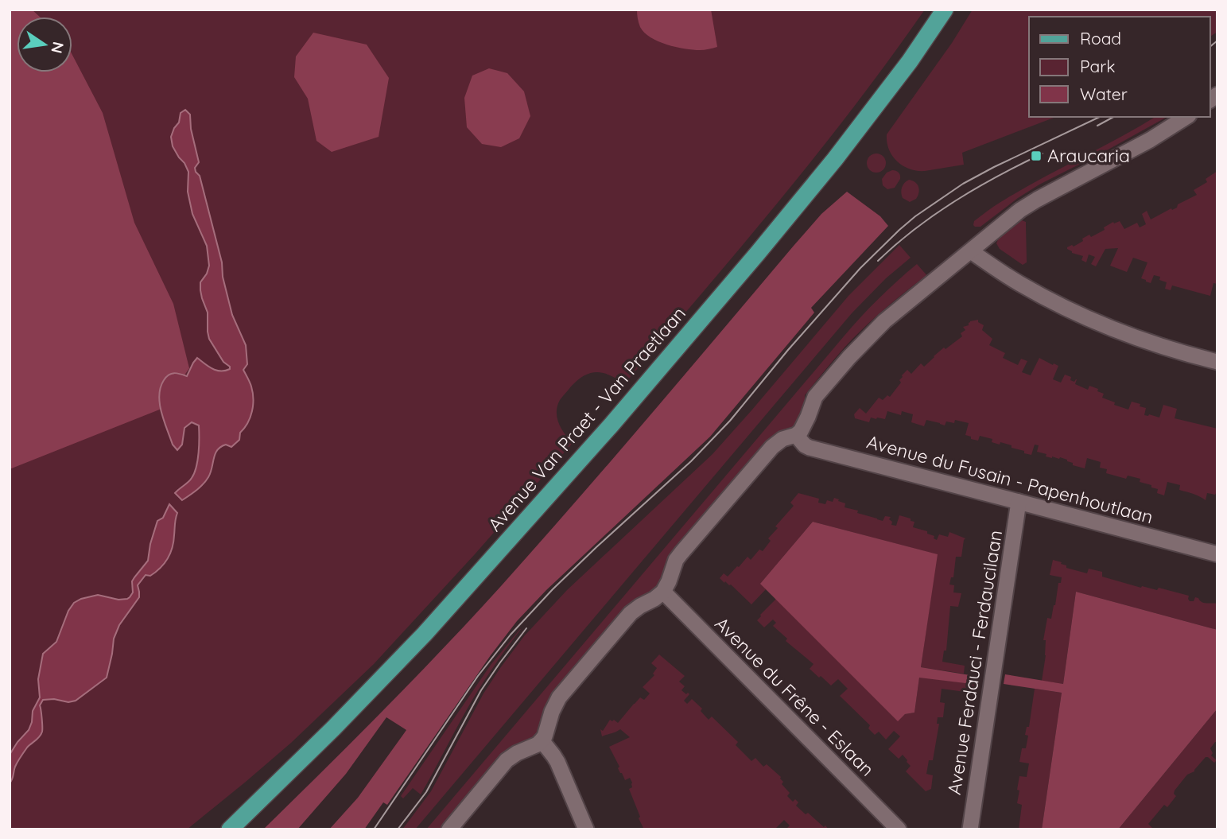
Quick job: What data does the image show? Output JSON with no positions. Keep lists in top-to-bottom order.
{
  "streets": {
    "main road": ["Avenue Van Praet - Van Praetlaan"],
    "street": ["Avenue du Fusain - Papenhoutlaan", "Avenue Ferdauci - Ferdaucilaan", "Avenue du Frêne - Eslaan"]
  },
  "crossings": [
    ["Avenue du Fusain - Papenhoutlaan", "Avenue Ferdauci - Ferdaucilaan"]
  ],
  "places": {
    "transit": ["Araucaria"]
  },
  "legend": ["Road", "Park", "Water"],
  "north": "right"
}
